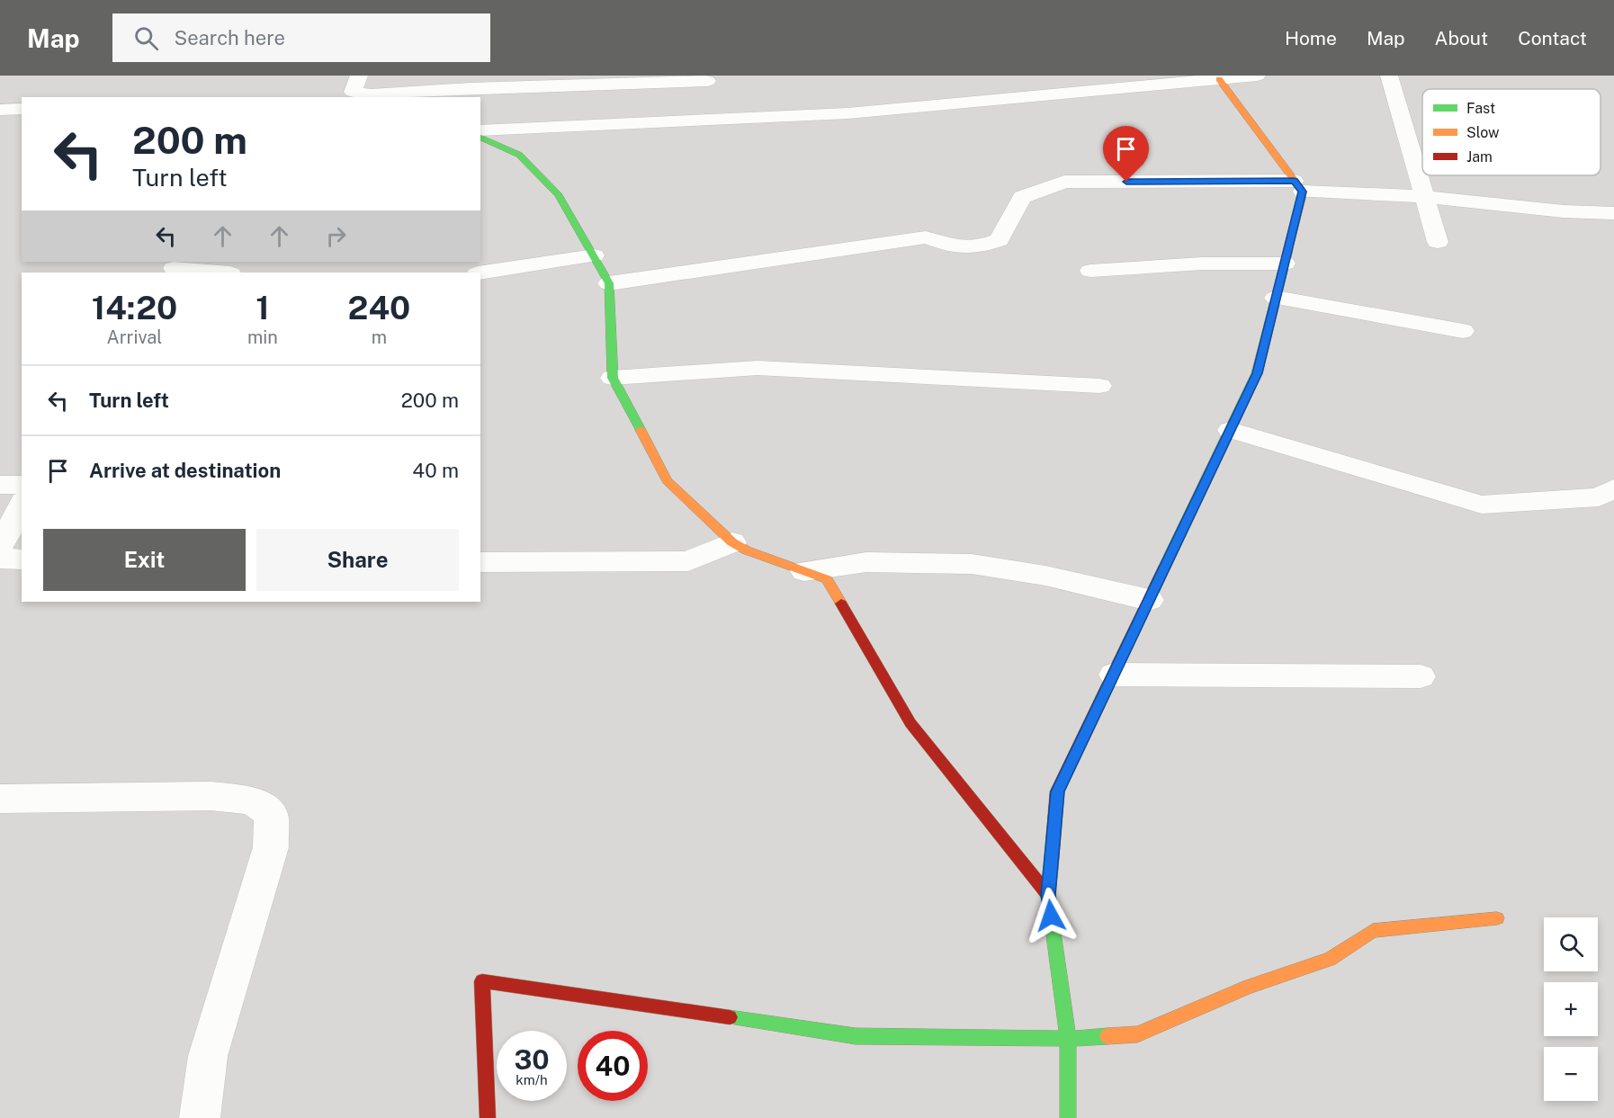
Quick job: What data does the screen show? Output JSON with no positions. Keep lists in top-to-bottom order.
{
  "legend": ["Fast", "Slow", "Jam"],
  "page": {
    "header": "Map",
    "search": "Search here",
    "nav": [
      "Home",
      "Map",
      "About",
      "Contact"
    ],
    "turn": ["200 m", "Turn left"],
    "eta": [
      "14:20",
      "Arrival",
      "1",
      "min",
      "240",
      "m"
    ],
    "list": [
      {
        "name": "Turn left",
        "value": "200 m"
      },
      {
        "name": "Arrive at destination",
        "value": "40 m"
      }
    ],
    "buttons": ["Exit", "Share"],
    "map_buttons": ["+", "−"],
    "speed": "30 km/h",
    "limit": "40"
  }
}
